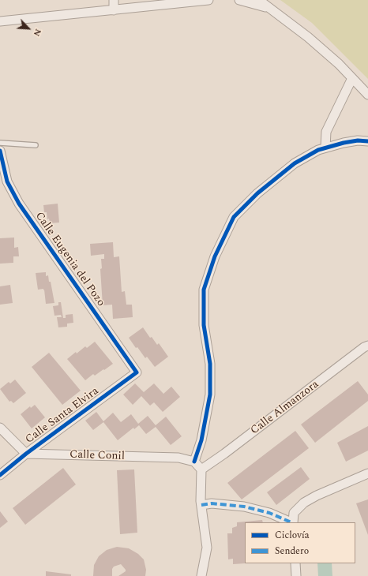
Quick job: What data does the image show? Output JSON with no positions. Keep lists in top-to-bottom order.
{
  "streets": {
    "street": [
      "Calle Eugenia del Pozo",
      "Calle Almanzora",
      "Calle Santa Elvira",
      "Calle Conil"
    ]
  },
  "crossings": [
    ["Calle Eugenia del Pozo", "Calle Santa Elvira"],
    ["Calle Santa Elvira", "Calle Conil"]
  ],
  "legend": ["Ciclovía", "Sendero"],
  "north": "bottom right"
}
